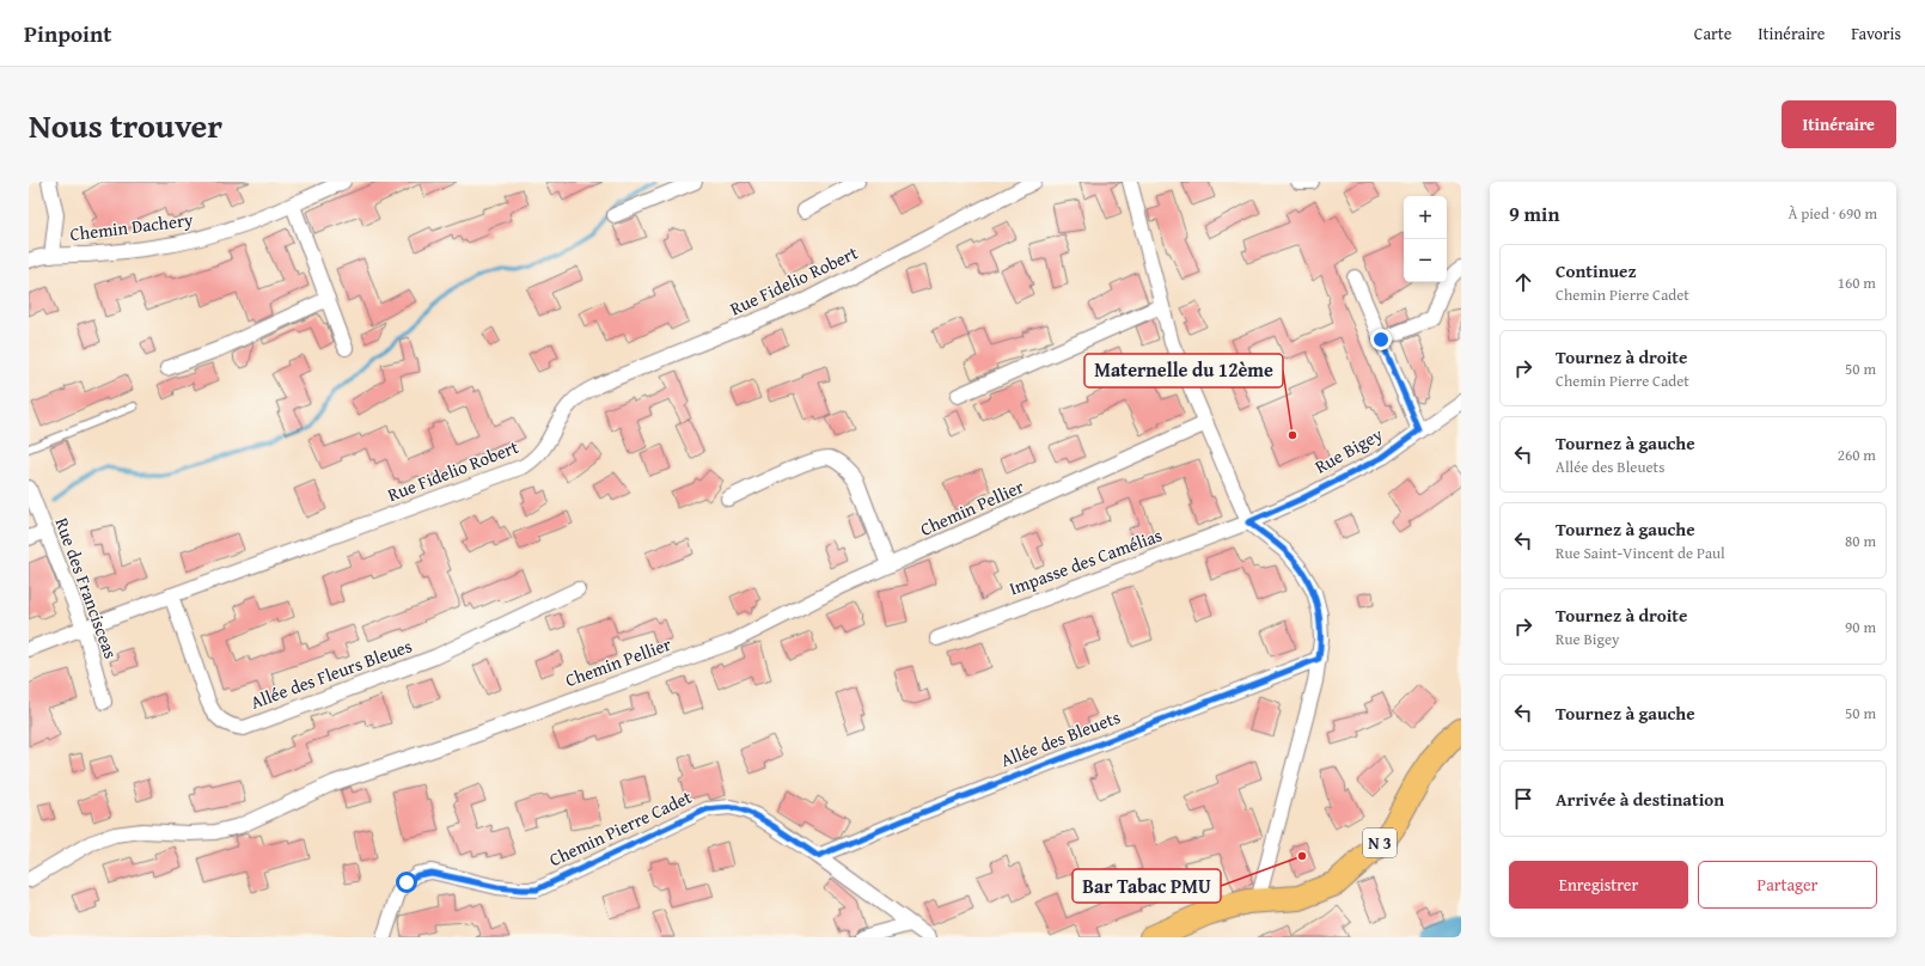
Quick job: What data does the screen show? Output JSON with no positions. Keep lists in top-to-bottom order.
{
  "streets": {
    "main road": ["N 3"],
    "street": [
      "Chemin Dachery",
      "Rue Fidelio Robert",
      "Rue Bigey",
      "Chemin Pellier",
      "Impasse des Camélias",
      "Rue des Francisceas",
      "Allée des Fleurs Bleues",
      "Allée des Bleuets",
      "Chemin Pierre Cadet"
    ]
  },
  "crossings": [
    ["Rue Fidelio Robert", "Rue des Francisceas"],
    ["Rue Fidelio Robert", "Allée des Fleurs Bleues"],
    ["Rue Bigey", "Impasse des Camélias"],
    ["Allée des Bleuets", "Chemin Pierre Cadet"]
  ],
  "places": ["Maternelle du 12ème", "Bar Tabac PMU"],
  "page": {
    "header": "Pinpoint",
    "nav": ["Carte", "Itinéraire", "Favoris"],
    "title": "Nous trouver",
    "buttons": [
      "Itinéraire",
      ["Enregistrer", "Partager"]
    ],
    "heading": ["9 min", "À pied · 690 m"],
    "map_buttons": ["+", "−"],
    "list": [
      ["Continuez", "Chemin Pierre Cadet", "160 m"],
      ["Tournez à droite", "Chemin Pierre Cadet", "50 m"],
      ["Tournez à gauche", "Allée des Bleuets", "260 m"],
      ["Tournez à gauche", "Rue Saint-Vincent de Paul", "80 m"],
      ["Tournez à droite", "Rue Bigey", "90 m"],
      ["Tournez à gauche", "50 m"],
      "Arrivée à destination"
    ]
  }
}
